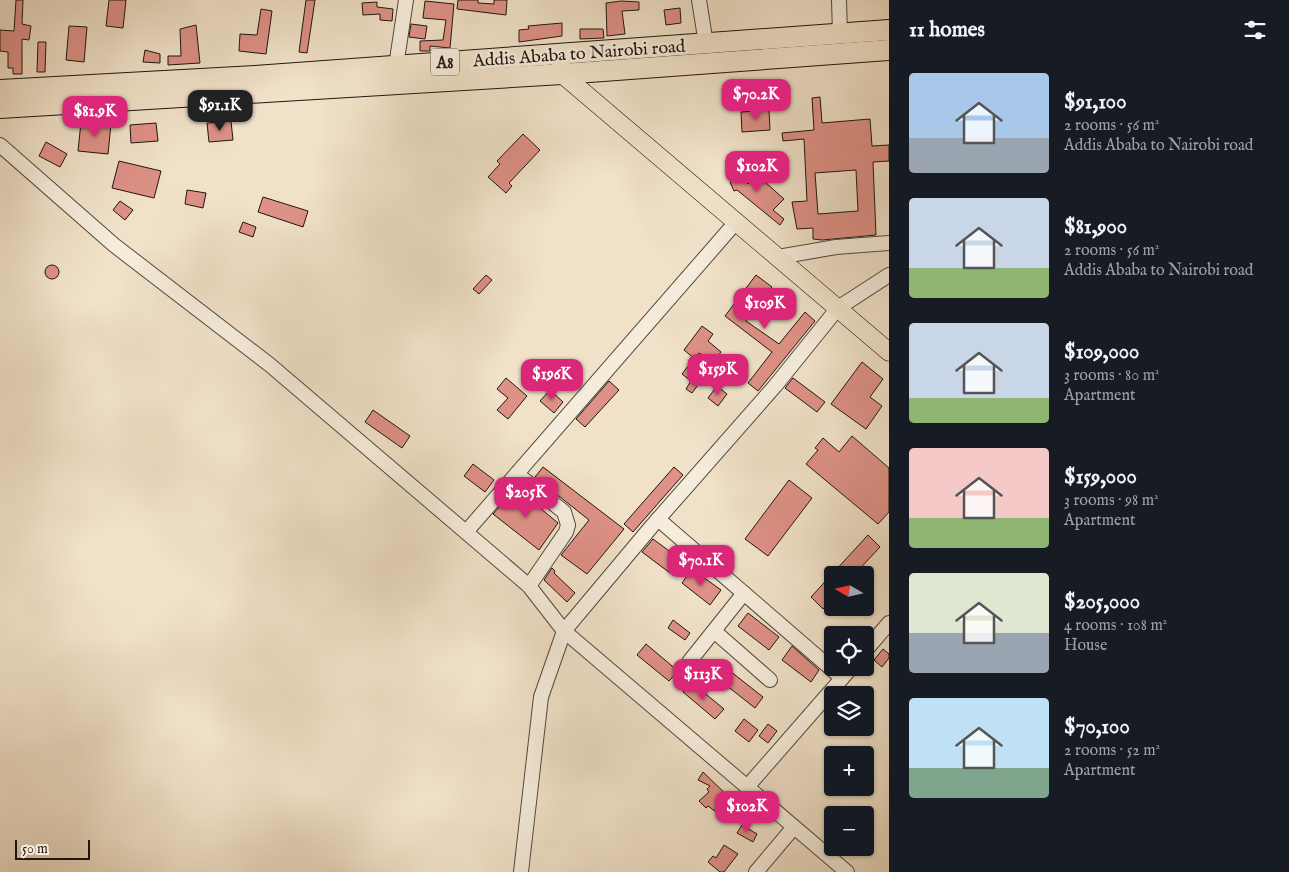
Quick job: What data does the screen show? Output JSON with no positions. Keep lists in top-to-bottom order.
{
  "streets": {
    "highway": ["Addis Ababa to Nairobi road", "A8"]
  },
  "scale_bar": "50 m",
  "north": "left",
  "page": {
    "heading": "11 homes",
    "list": [
      {
        "name": "$91,100",
        "note": "2 rooms · 56 m² · Addis Ababa to Nairobi road"
      },
      {
        "name": "$81,900",
        "note": "2 rooms · 56 m² · Addis Ababa to Nairobi road"
      },
      {
        "name": "$109,000",
        "note": "3 rooms · 80 m² · Apartment"
      },
      {
        "name": "$159,000",
        "note": "3 rooms · 98 m² · Apartment"
      },
      {
        "name": "$205,000",
        "note": "4 rooms · 108 m² · House"
      },
      {
        "name": "$70,100",
        "note": "2 rooms · 52 m² · Apartment"
      }
    ],
    "price": [
      "$70.2K",
      "$91.1K",
      "$81.9K",
      "$102K",
      "$109K",
      "$159K",
      "$196K",
      "$205K",
      "$70.1K",
      "$113K",
      "$102K"
    ],
    "map_buttons": ["+", "−"],
    "scale": "50 m"
  }
}
